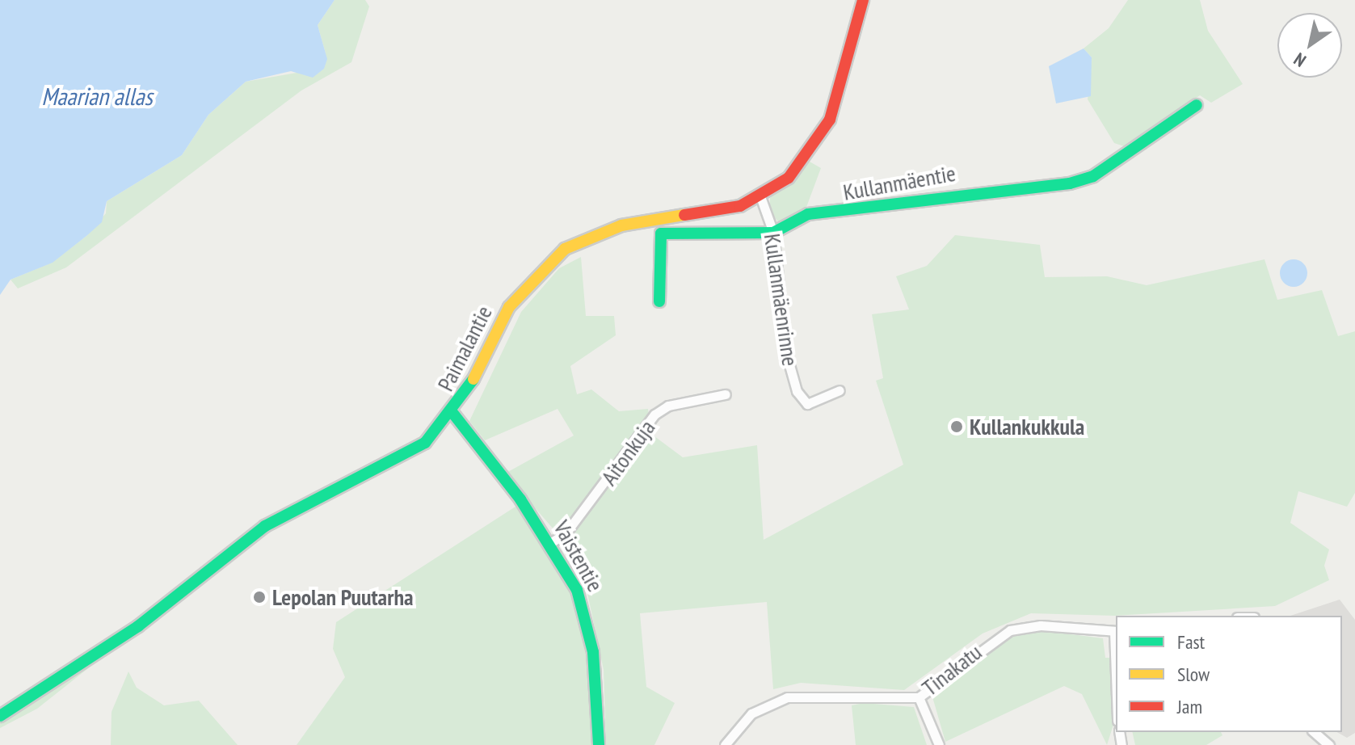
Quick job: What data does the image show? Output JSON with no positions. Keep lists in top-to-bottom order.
{
  "streets": {
    "street": [
      "Kullanmäentie",
      "Kullanmäenrinne",
      "Paimalantie",
      "Aitonkuja",
      "Vaistentie",
      "Tinakatu"
    ]
  },
  "crossings": [
    ["Kullanmäentie", "Kullanmäenrinne"],
    ["Kullanmäenrinne", "Paimalantie"],
    ["Paimalantie", "Vaistentie"],
    ["Aitonkuja", "Vaistentie"]
  ],
  "water": ["Maarian allas"],
  "places": ["Kullankukkula", "Lepolan Puutarha"],
  "legend": ["Fast", "Slow", "Jam"],
  "north": "bottom left"
}
